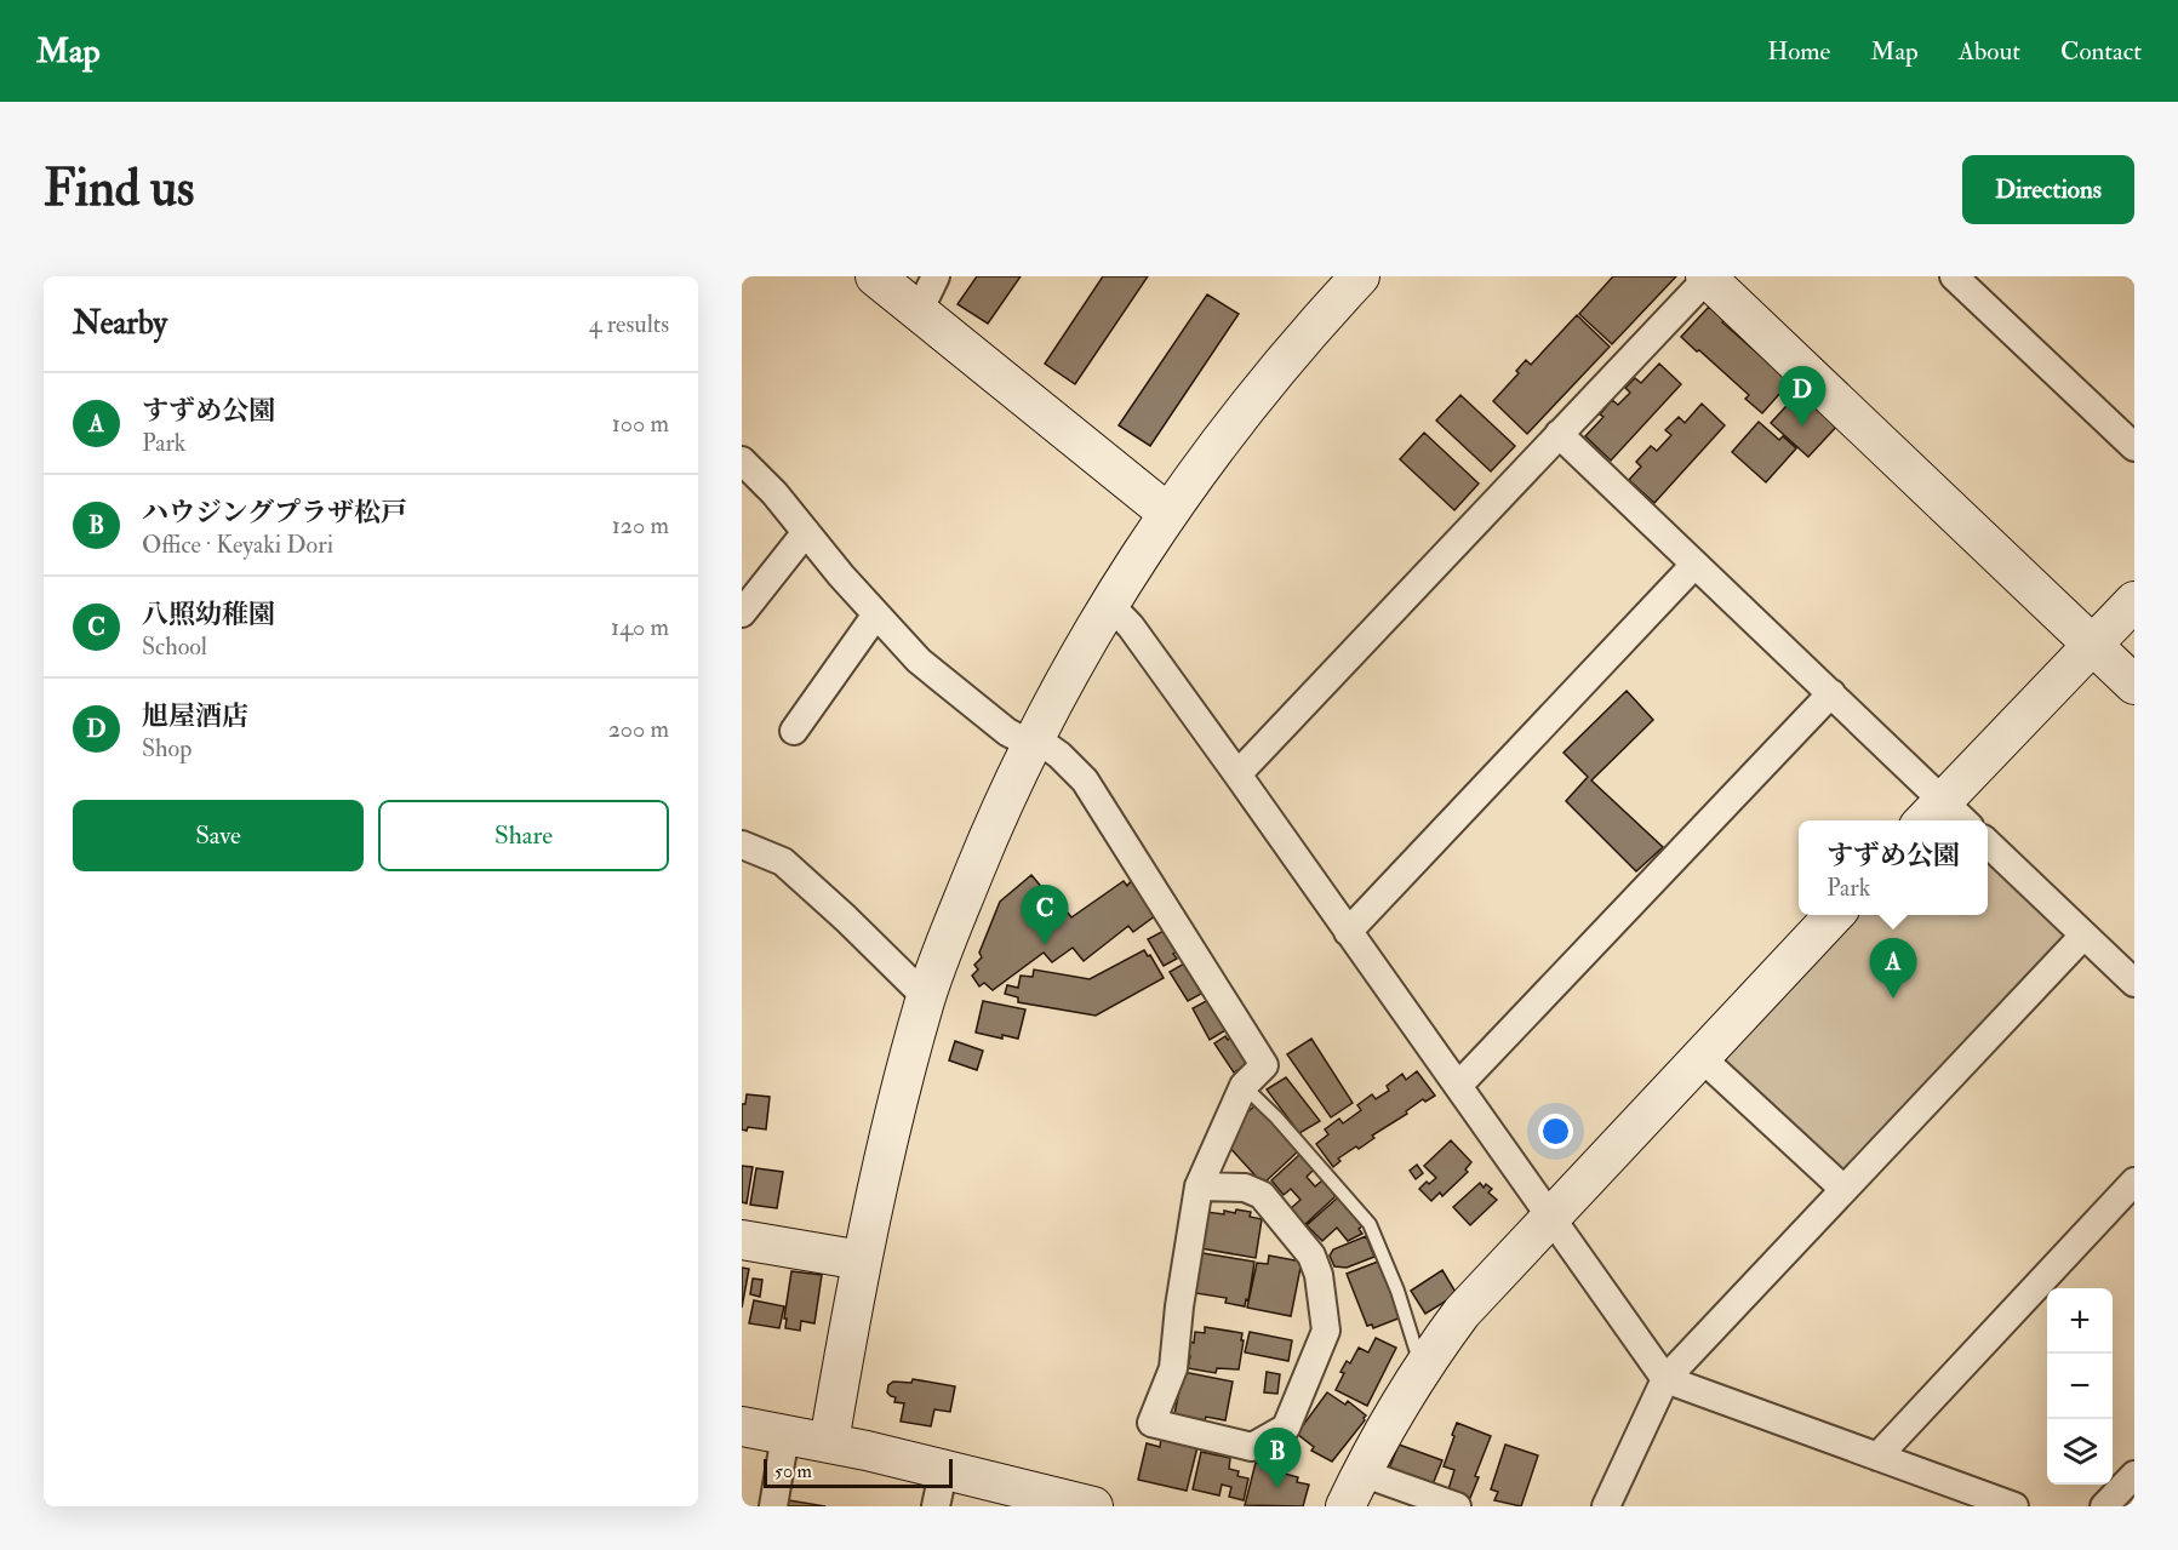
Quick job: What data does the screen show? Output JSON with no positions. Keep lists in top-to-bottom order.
{
  "scale_bar": "50 m",
  "page": {
    "header": "Map",
    "nav": [
      "Home",
      "Map",
      "About",
      "Contact"
    ],
    "buttons": [
      "Directions",
      ["Save", "Share"]
    ],
    "title": "Find us",
    "heading": ["Nearby", "4 results"],
    "pins": [
      "D",
      "C",
      "A",
      "B"
    ],
    "list": [
      {
        "mark": "A",
        "name": "すずめ公園",
        "note": "Park",
        "value": "100 m"
      },
      {
        "mark": "B",
        "name": "ハウジングプラザ松戸",
        "note": "Office · Keyaki Dori",
        "value": "120 m"
      },
      {
        "mark": "C",
        "name": "八照幼稚園",
        "note": "School",
        "value": "140 m"
      },
      {
        "mark": "D",
        "name": "旭屋酒店",
        "note": "Shop",
        "value": "200 m"
      }
    ],
    "popup": ["すずめ公園", "Park"],
    "map_buttons": ["+", "−"],
    "scale": "50 m"
  }
}
